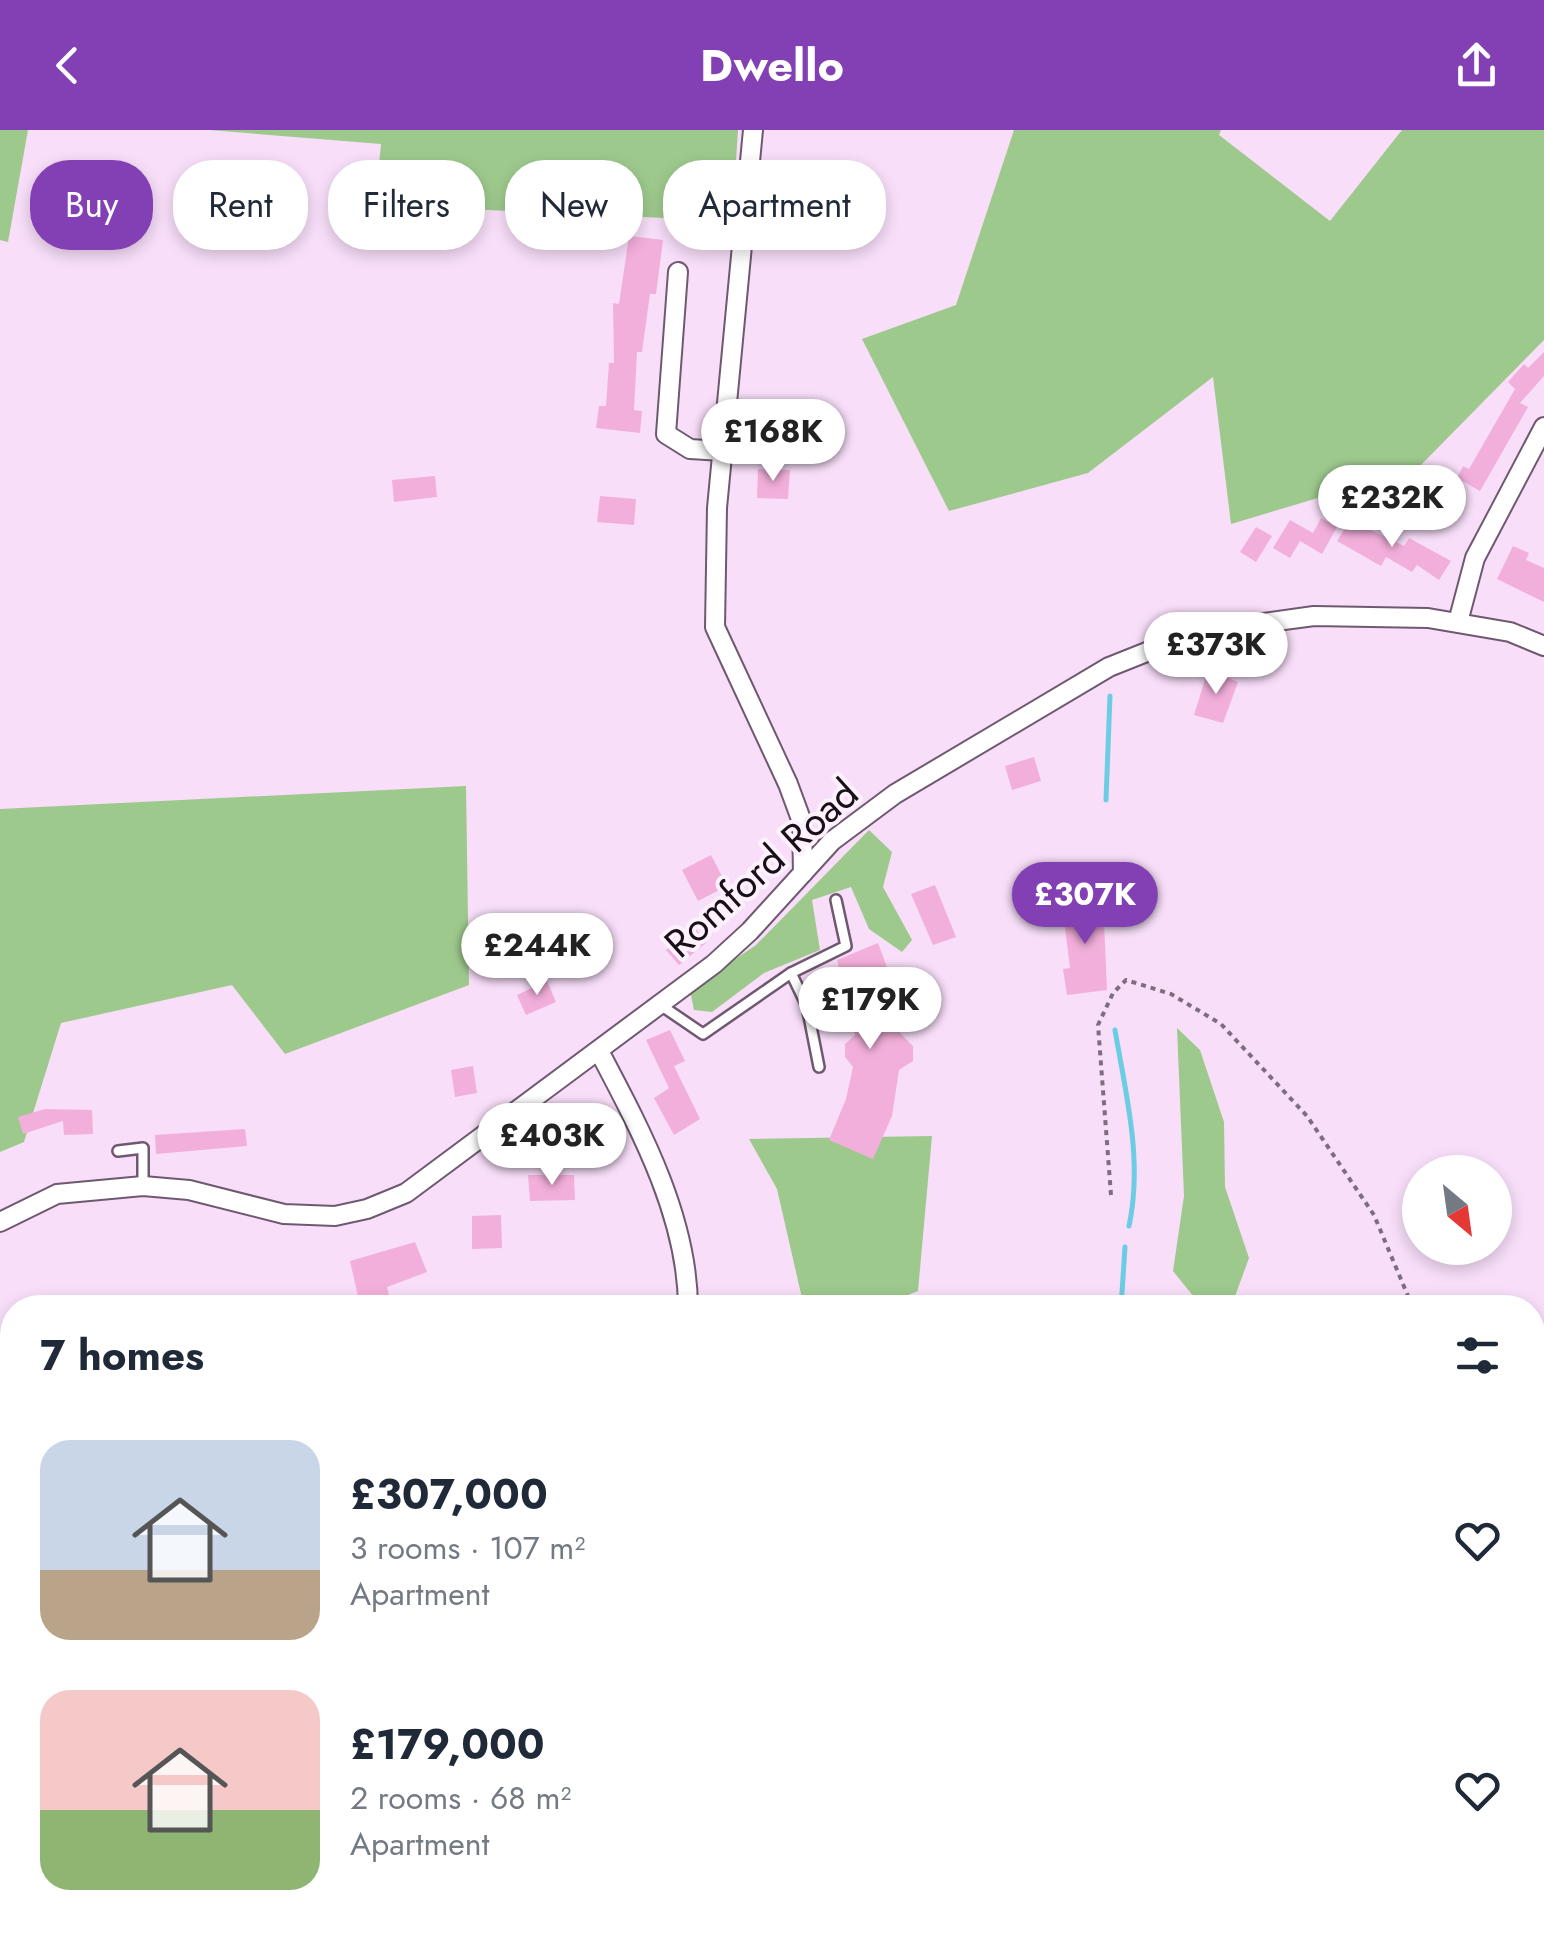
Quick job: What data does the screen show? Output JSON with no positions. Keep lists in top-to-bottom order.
{
  "streets": {
    "street": ["Romford Road"]
  },
  "north": "bottom right",
  "page": {
    "header": "Dwello",
    "chip": [
      "Buy",
      "Rent",
      "Filters",
      "New",
      "Apartment"
    ],
    "price": [
      "£168K",
      "£232K",
      "£373K",
      "£307K",
      "£244K",
      "£179K",
      "£403K"
    ],
    "heading": "7 homes",
    "list": [
      {
        "name": "£307,000",
        "note": "3 rooms · 107 m² · Apartment"
      },
      {
        "name": "£179,000",
        "note": "2 rooms · 68 m² · Apartment"
      }
    ]
  }
}
